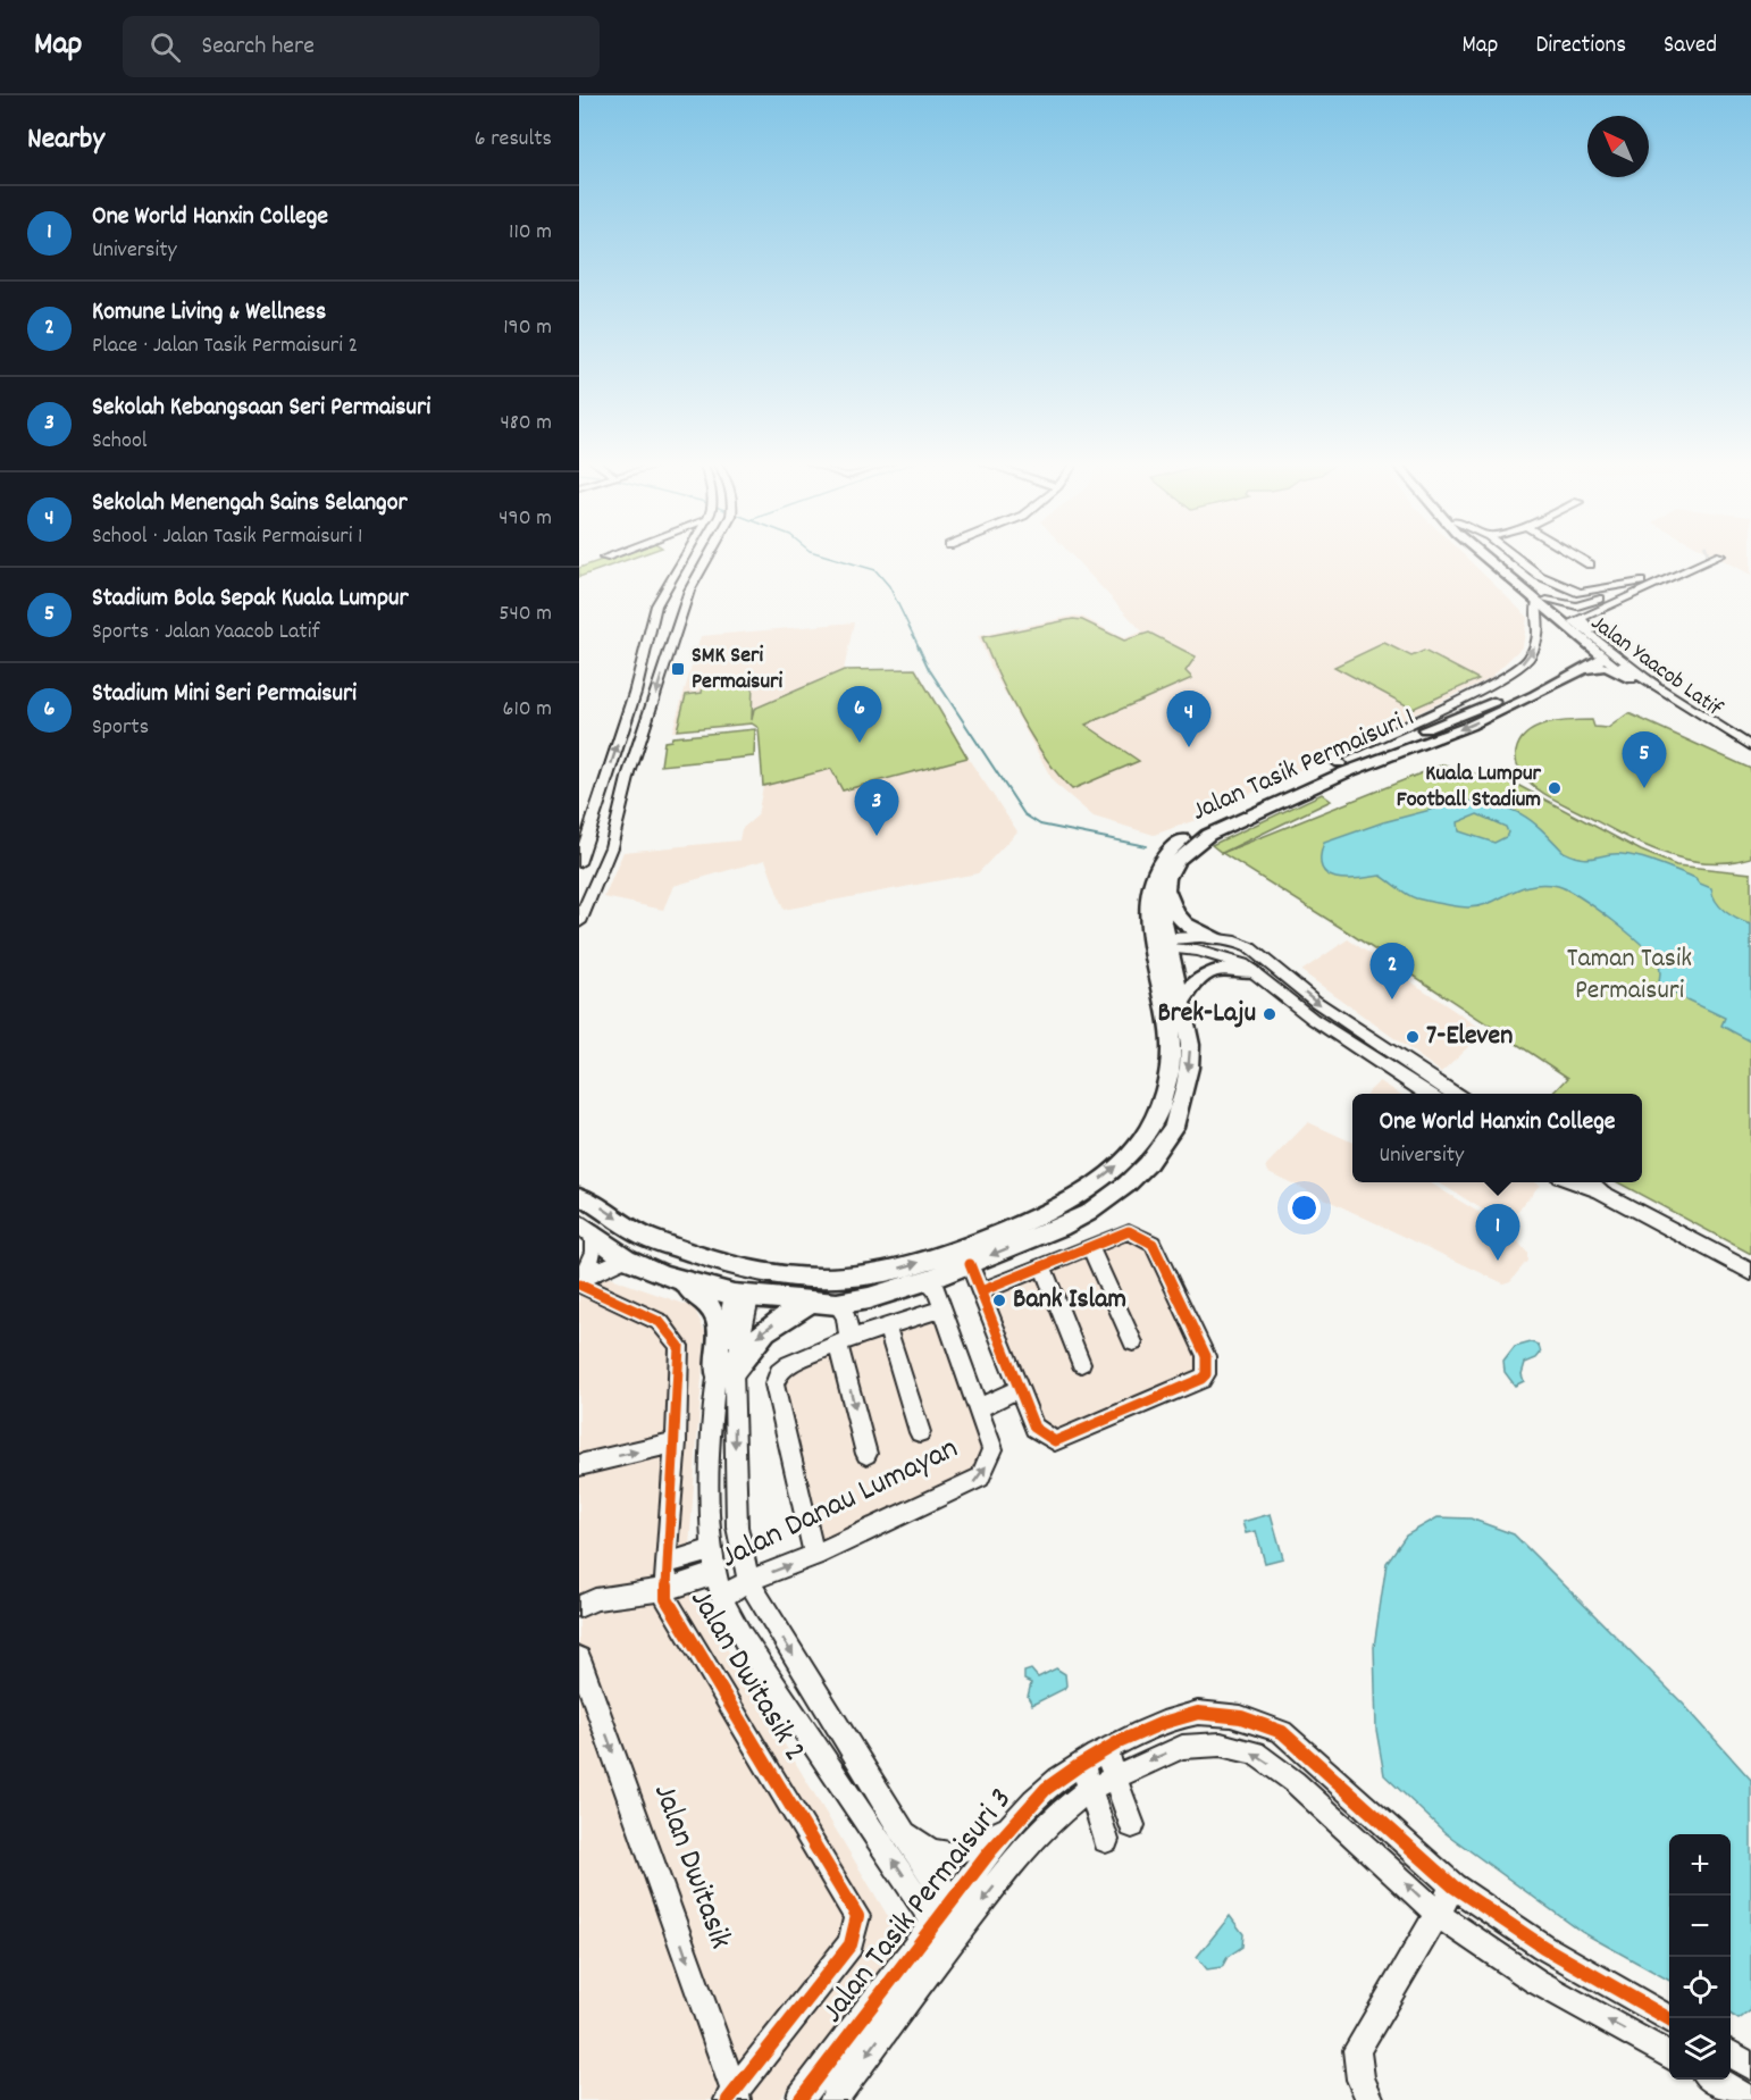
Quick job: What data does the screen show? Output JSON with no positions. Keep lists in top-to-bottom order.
{
  "streets": {
    "main road": ["Jalan Yaacob Latif", "Jalan Tasik Permaisuri 1"],
    "street": [
      "Jalan Danau Lumayan",
      "Jalan Dwitasik 2",
      "Jalan Dwitasik",
      "Jalan Tasik Permaisuri 3"
    ]
  },
  "crossings": [
    ["Jalan Yaacob Latif", "Jalan Tasik Permaisuri 1"],
    ["Jalan Tasik Permaisuri 1", "Jalan Danau Lumayan"],
    ["Jalan Dwitasik 2", "Jalan Dwitasik"]
  ],
  "one_way": ["Jalan Danau Lumayan", "Jalan Dwitasik"],
  "parks": ["Taman Tasik Permaisuri"],
  "places": {
    "transit": ["SMK Seri Permaisuri"],
    "other": [
      "Kuala Lumpur Football Stadium",
      "Brek-Laju",
      "7-Eleven",
      "Bank Islam"
    ]
  },
  "north": "top left",
  "page": {
    "header": "Map",
    "search": "Search here",
    "nav": ["Map", "Directions", "Saved"],
    "heading": ["Nearby", "6 results"],
    "list": [
      {
        "mark": "1",
        "name": "One World Hanxin College",
        "note": "University",
        "value": "110 m"
      },
      {
        "mark": "2",
        "name": "Komune Living & Wellness",
        "note": "Place · Jalan Tasik Permaisuri 2",
        "value": "190 m"
      },
      {
        "mark": "3",
        "name": "Sekolah Kebangsaan Seri Permaisuri",
        "note": "School",
        "value": "480 m"
      },
      {
        "mark": "4",
        "name": "Sekolah Menengah Sains Selangor",
        "note": "School · Jalan Tasik Permaisuri 1",
        "value": "490 m"
      },
      {
        "mark": "5",
        "name": "Stadium Bola Sepak Kuala Lumpur",
        "note": "Sports · Jalan Yaacob Latif",
        "value": "540 m"
      },
      {
        "mark": "6",
        "name": "Stadium Mini Seri Permaisuri",
        "note": "Sports",
        "value": "610 m"
      }
    ],
    "pins": [
      "6",
      "4",
      "5",
      "3",
      "2",
      "1"
    ],
    "popup": ["One World Hanxin College", "University"],
    "map_buttons": ["+", "−"]
  }
}
